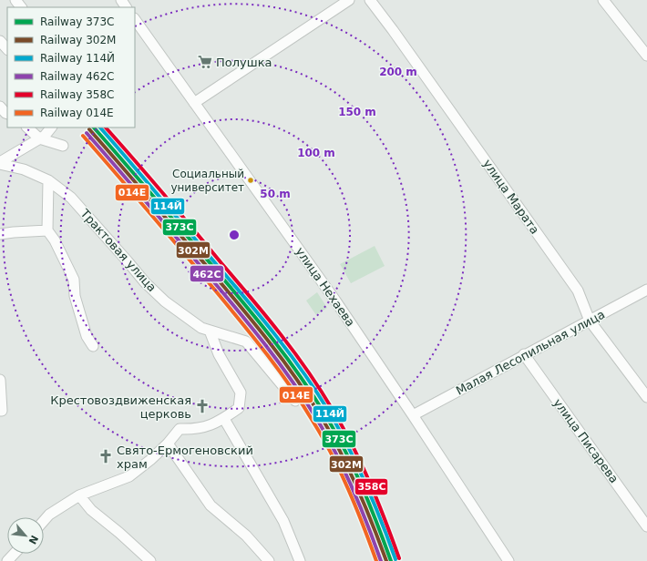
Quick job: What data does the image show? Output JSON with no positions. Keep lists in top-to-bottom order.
{
  "streets": {
    "street": [
      "улица Марата",
      "Трактовая улица",
      "улица Нехаева",
      "Малая Лесопильная улица",
      "улица Писарева"
    ]
  },
  "crossings": [
    ["улица Марата", "Малая Лесопильная улица"],
    ["улица Нехаева", "Малая Лесопильная улица"],
    ["Малая Лесопильная улица", "улица Писарева"]
  ],
  "places": {
    "supermarket": ["Полушка"],
    "other": ["Социальный университет"],
    "church": ["Крестовоздвиженская церковь", "Свято-Ермогеновский храм"]
  },
  "lines": [
    "rail line 373C",
    "rail line 114Й",
    "rail line 358С",
    "rail line 302М",
    "rail line 462С",
    "rail line 014Е"
  ],
  "legend": [
    "Railway 373C",
    "Railway 302М",
    "Railway 114Й",
    "Railway 462С",
    "Railway 358С",
    "Railway 014Е"
  ],
  "north": "bottom right",
  "rings": [
    "200 m",
    "150 m",
    "100 m",
    "50 m"
  ]
}
